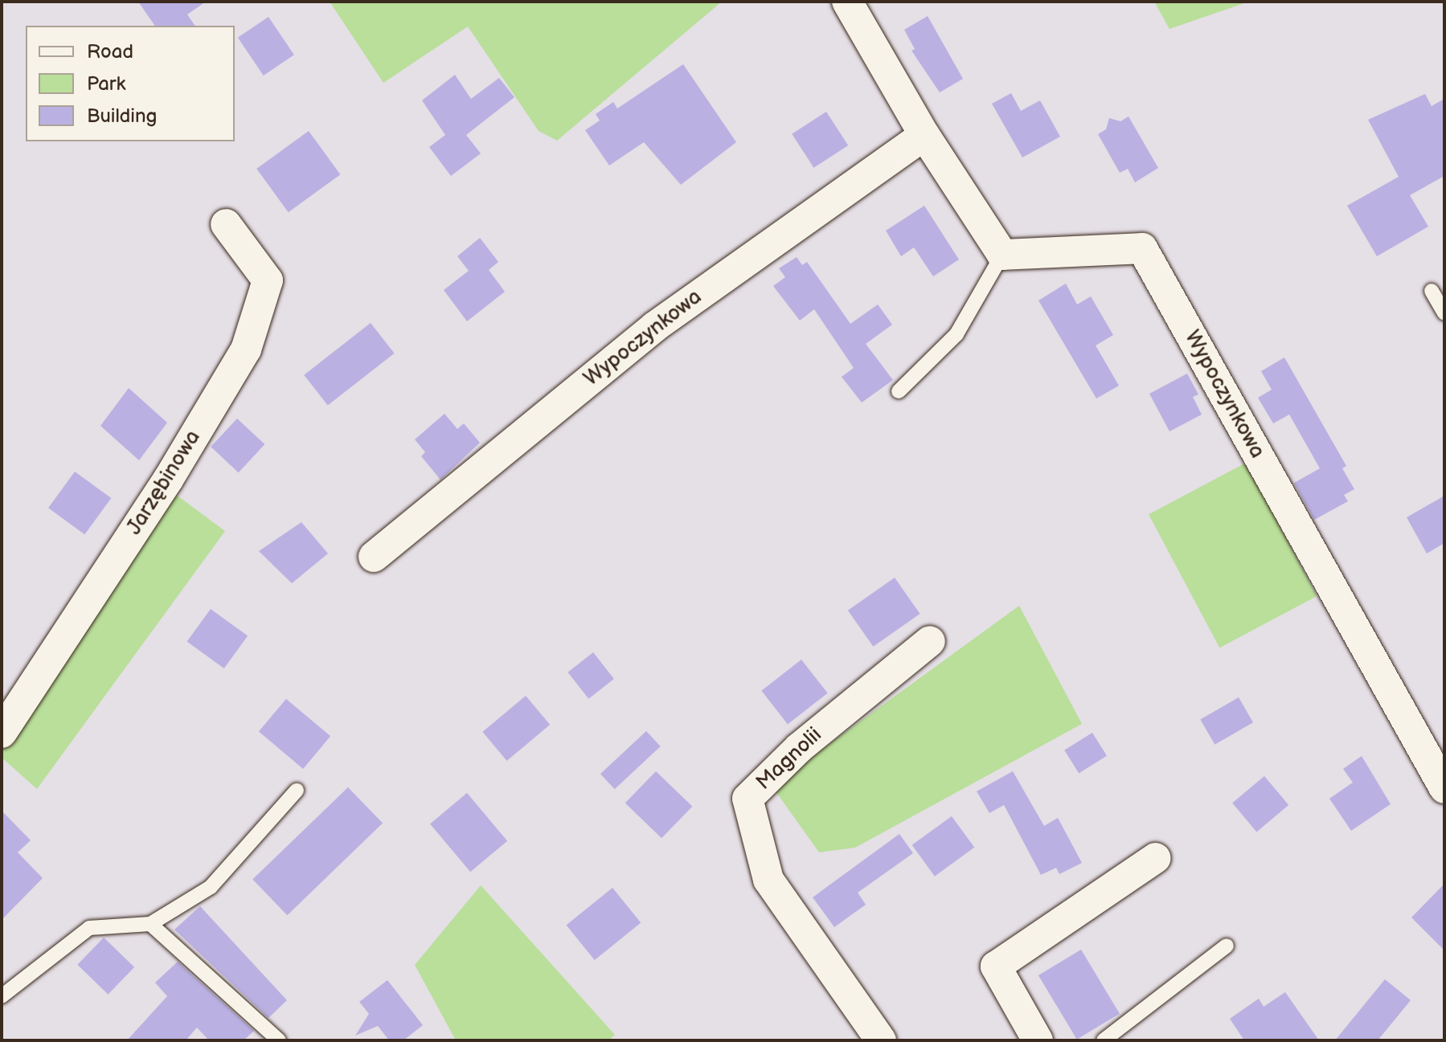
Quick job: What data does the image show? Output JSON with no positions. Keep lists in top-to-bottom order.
{
  "streets": {
    "street": ["Wypoczynkowa", "Jarzębinowa", "Magnolii"]
  },
  "legend": ["Road", "Park", "Building"]
}
